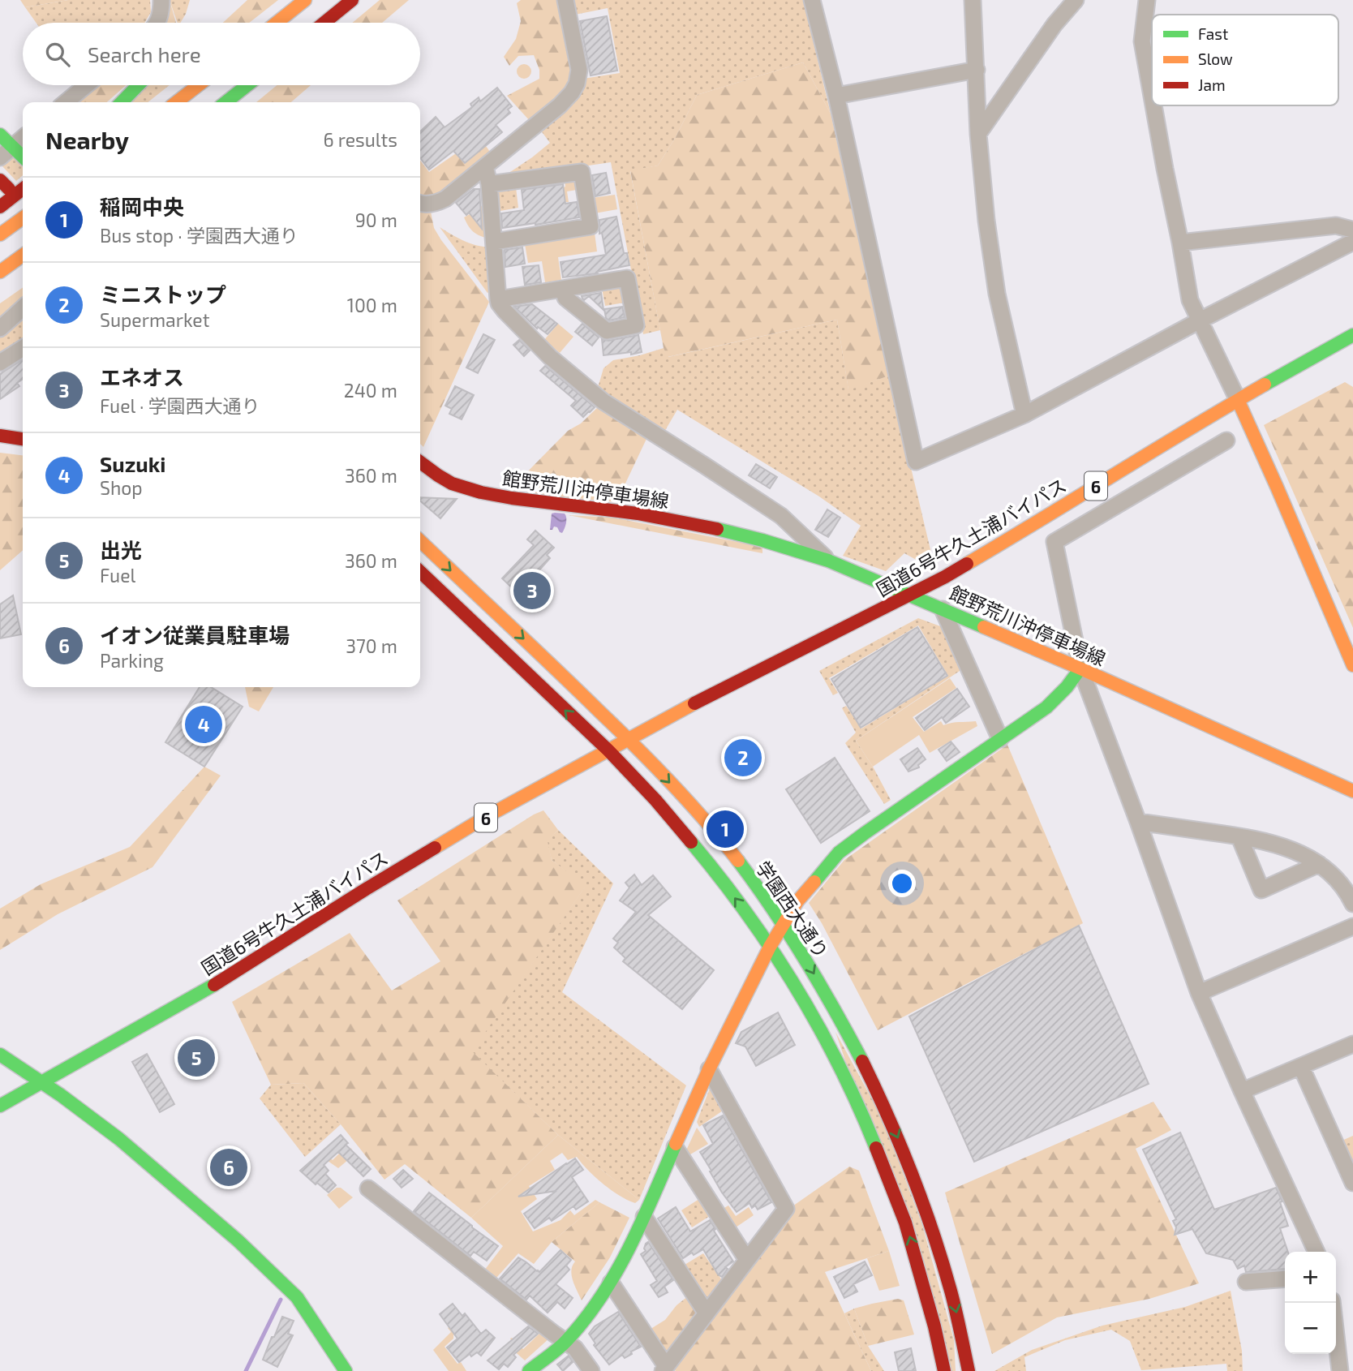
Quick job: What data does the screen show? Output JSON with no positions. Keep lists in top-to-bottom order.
{
  "streets": {
    "main road": [
      "6",
      "館野荒川沖停車場線",
      "国道6号牛久土浦バイパス",
      "学園西大通り"
    ]
  },
  "crossings": [
    ["6", "国道6号牛久土浦バイパス"],
    ["6", "学園西大通り"],
    ["館野荒川沖停車場線", "国道6号牛久土浦バイパス"],
    ["国道6号牛久土浦バイパス", "学園西大通り"]
  ],
  "legend": ["Fast", "Slow", "Jam"],
  "page": {
    "search": "Search here",
    "heading": ["Nearby", "6 results"],
    "list": [
      {
        "mark": "1",
        "name": "稲岡中央",
        "note": "Bus stop · 学園西大通り",
        "value": "90 m"
      },
      {
        "mark": "2",
        "name": "ミニストップ",
        "note": "Supermarket",
        "value": "100 m"
      },
      {
        "mark": "3",
        "name": "エネオス",
        "note": "Fuel · 学園西大通り",
        "value": "240 m"
      },
      {
        "mark": "4",
        "name": "Suzuki",
        "note": "Shop",
        "value": "360 m"
      },
      {
        "mark": "5",
        "name": "出光",
        "note": "Fuel",
        "value": "360 m"
      },
      {
        "mark": "6",
        "name": "イオン従業員駐車場",
        "note": "Parking",
        "value": "370 m"
      }
    ],
    "pins": [
      "3",
      "4",
      "2",
      "1",
      "5",
      "6"
    ],
    "map_buttons": ["+", "−"]
  }
}
